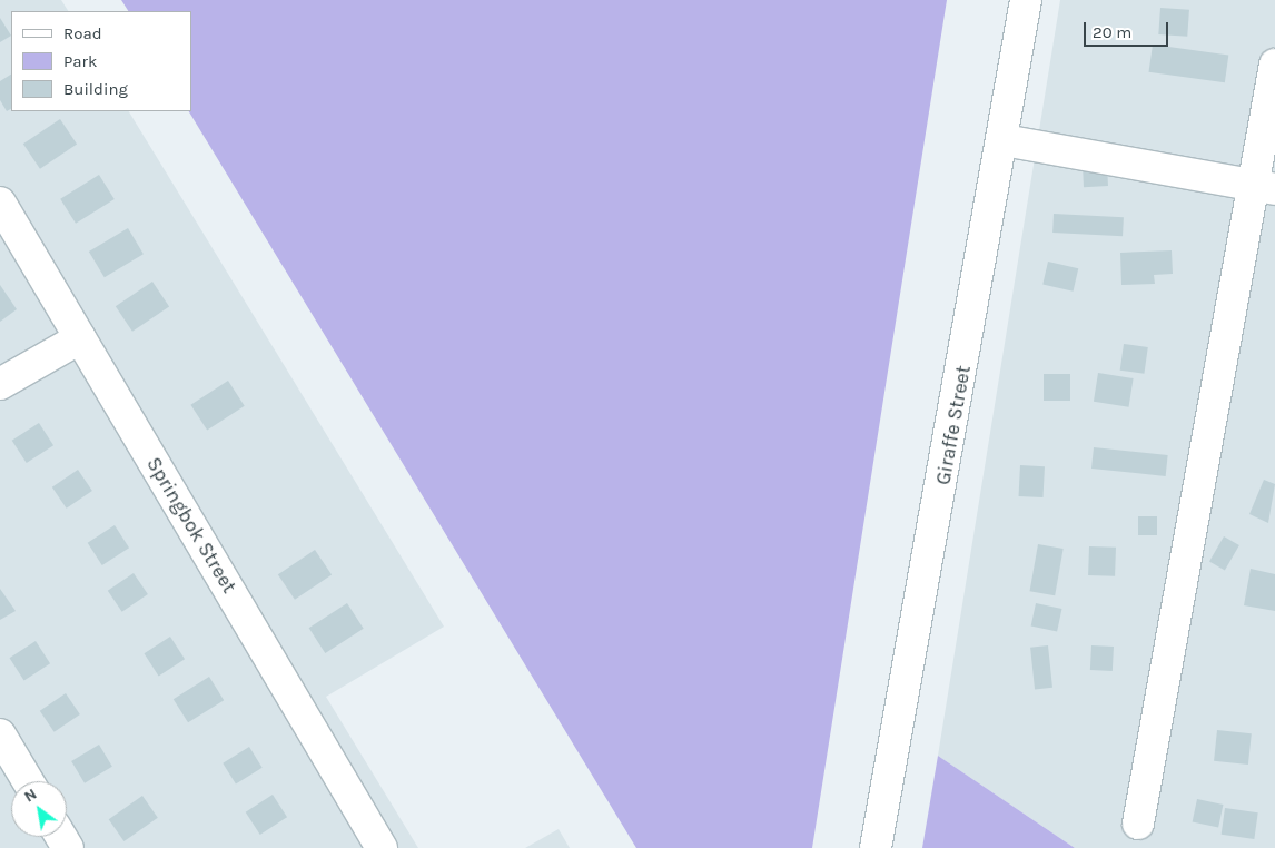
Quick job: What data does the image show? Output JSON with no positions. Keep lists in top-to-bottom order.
{
  "streets": {
    "street": ["Giraffe Street", "Springbok Street"]
  },
  "legend": ["Road", "Park", "Building"],
  "scale_bar": "20 m",
  "north": "top left"
}
